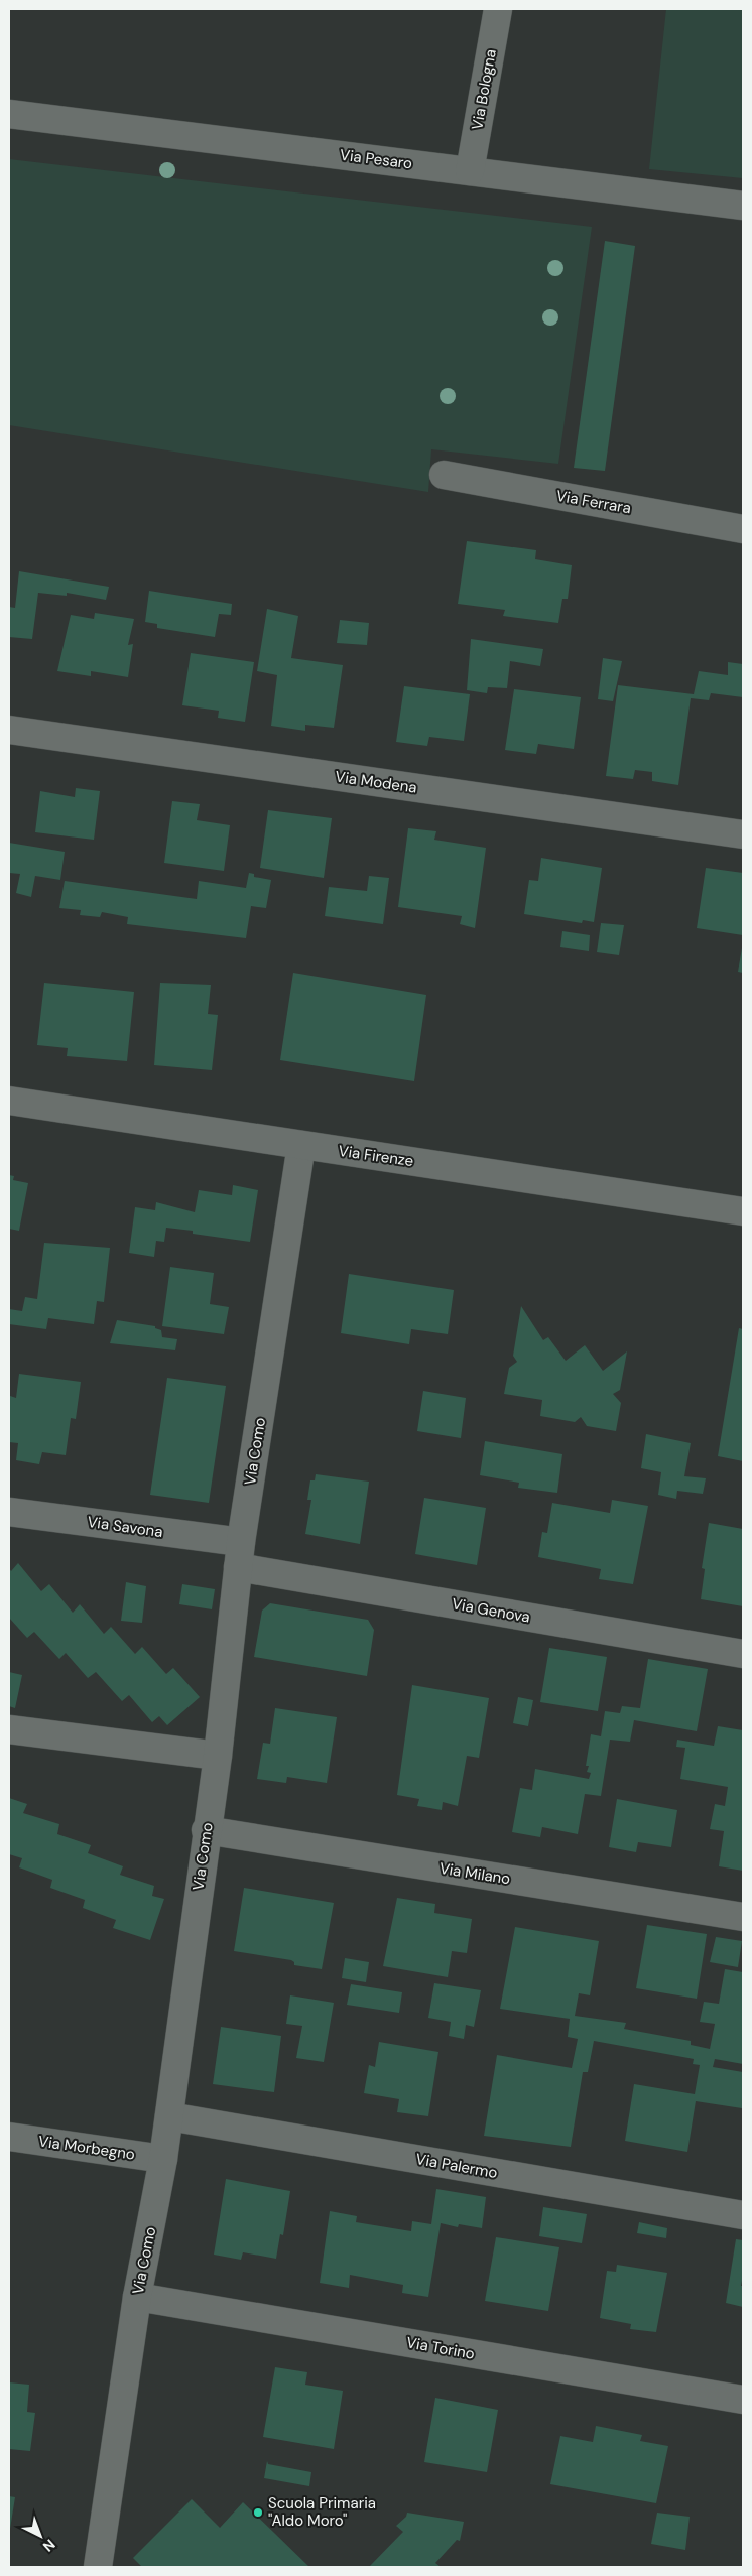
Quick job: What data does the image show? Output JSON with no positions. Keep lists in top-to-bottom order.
{
  "streets": {
    "street": [
      "Via Bologna",
      "Via Pesaro",
      "Via Ferrara",
      "Via Modena",
      "Via Firenze",
      "Via Como",
      "Via Savona",
      "Via Genova",
      "Via Milano",
      "Via Morbegno",
      "Via Palermo",
      "Via Torino"
    ]
  },
  "crossings": [
    ["Via Bologna", "Via Pesaro"],
    ["Via Firenze", "Via Como"],
    ["Via Como", "Via Savona"],
    ["Via Como", "Via Genova"],
    ["Via Como", "Via Milano"],
    ["Via Como", "Via Morbegno"],
    ["Via Como", "Via Palermo"],
    ["Via Como", "Via Torino"],
    ["Via Savona", "Via Genova"]
  ],
  "places": ["Scuola Primaria \"Aldo Moro\""],
  "north": "bottom right"
}
